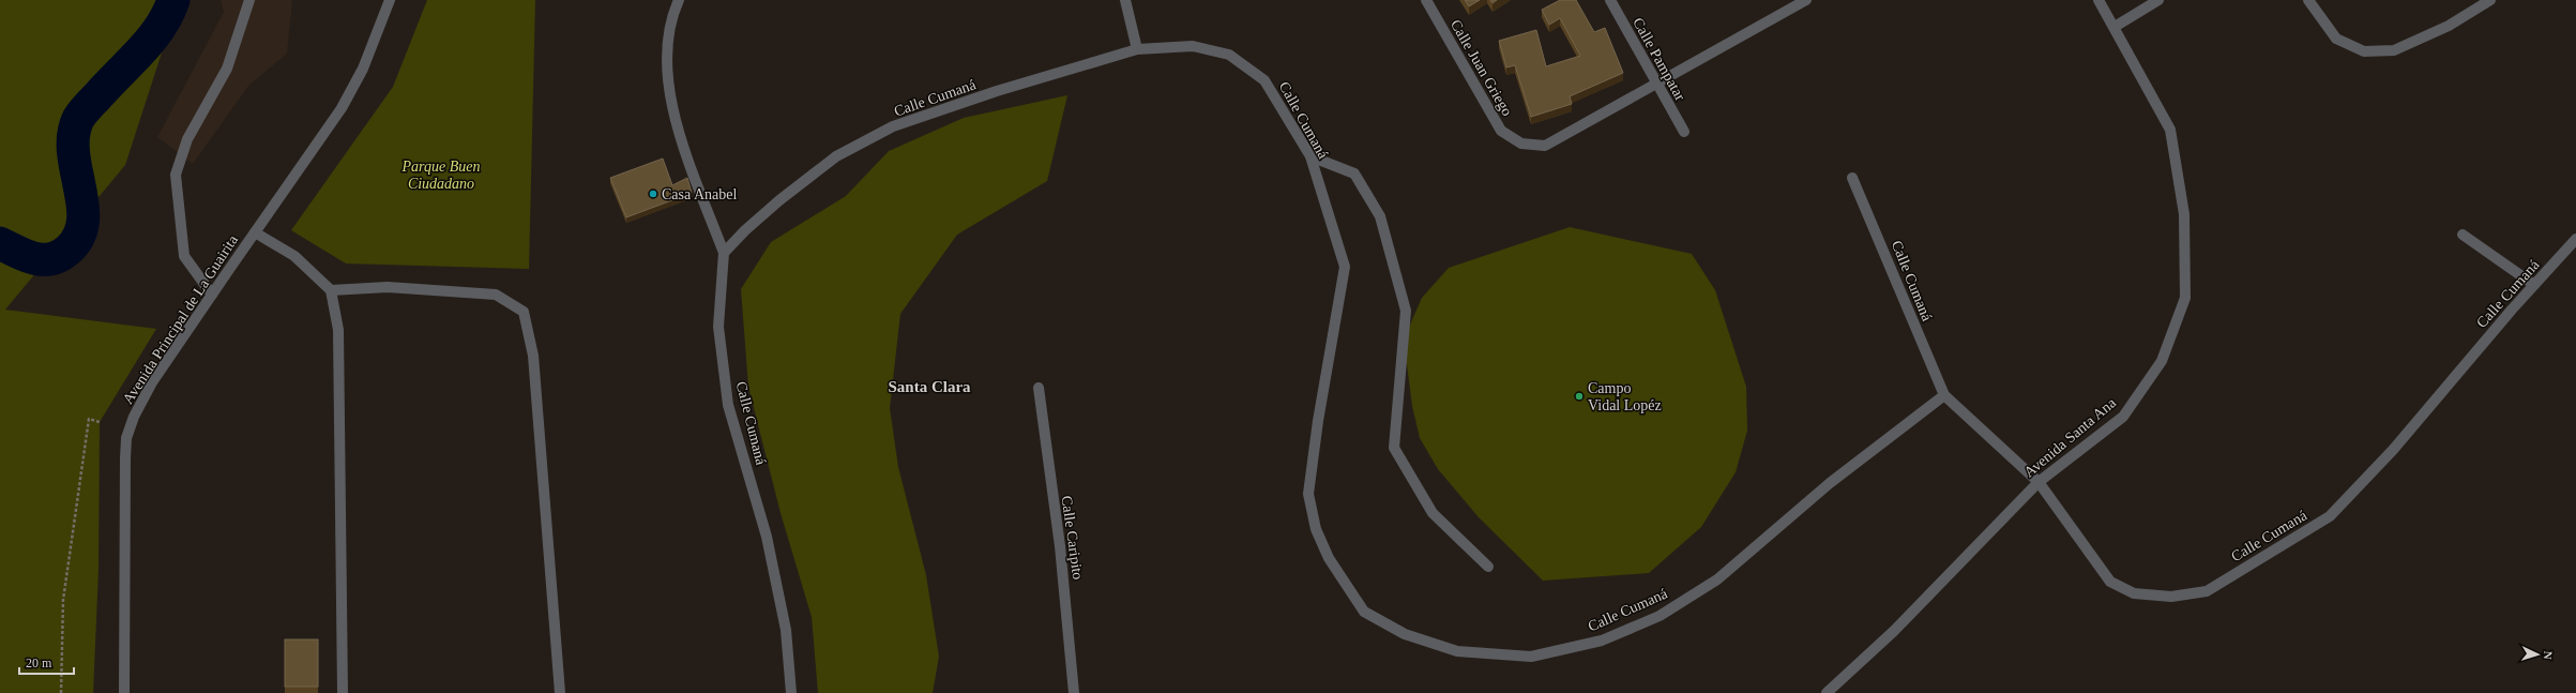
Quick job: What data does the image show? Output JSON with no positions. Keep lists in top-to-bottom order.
{
  "streets": {
    "street": [
      "Calle Pampatar",
      "Calle Juan Griego",
      "Calle Cumaná",
      "Avenida Principal de La Guairita",
      "Avenida Santa Ana",
      "Calle Caripito"
    ]
  },
  "crossings": [
    ["Calle Pampatar", "Calle Juan Griego"],
    ["Calle Cumaná", "Avenida Santa Ana"]
  ],
  "districts": ["Santa Clara"],
  "parks": ["Parque Buen Ciudadano"],
  "places": ["Casa Anabel", "Campo Vidal Lopéz"],
  "scale_bar": "20 m",
  "north": "right"
}
